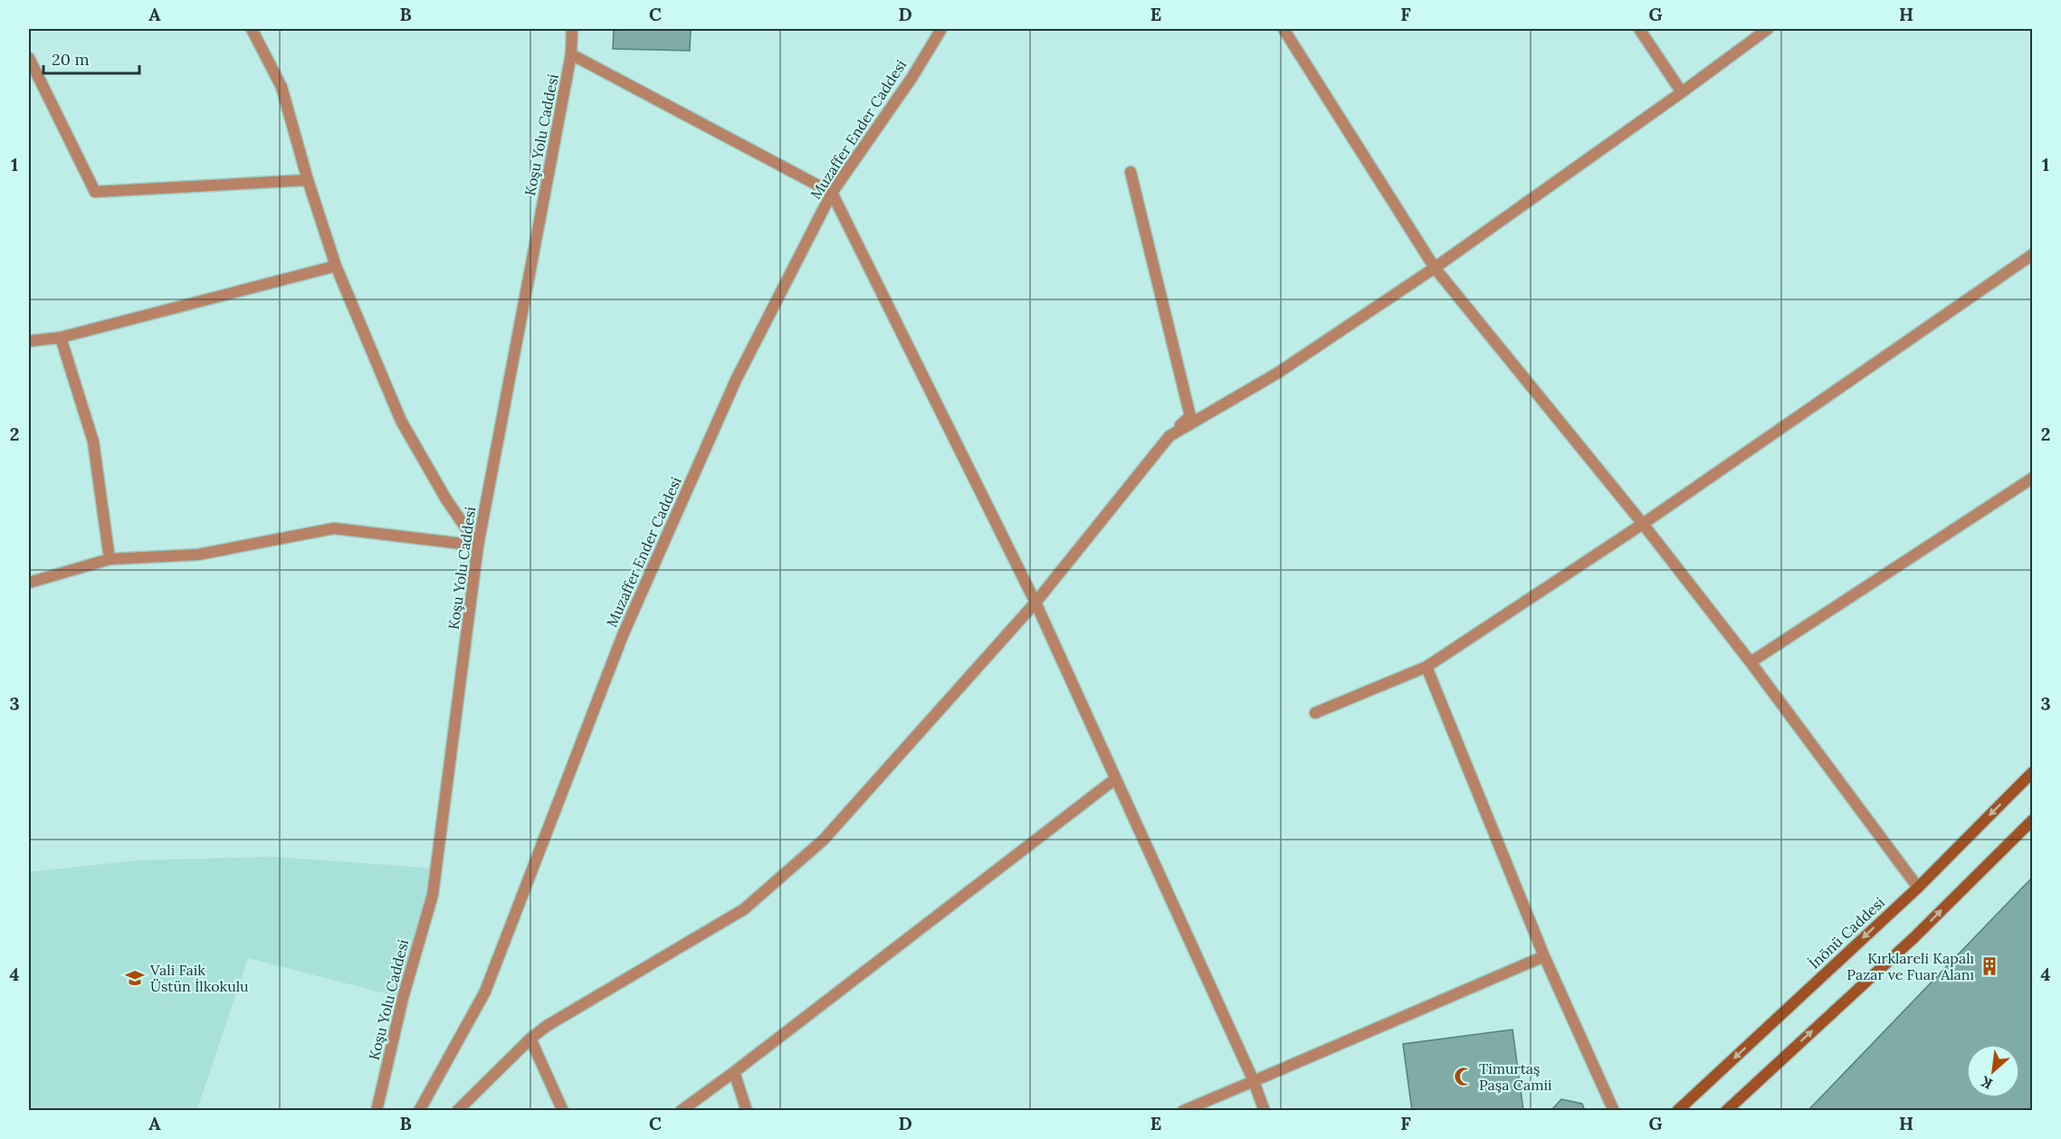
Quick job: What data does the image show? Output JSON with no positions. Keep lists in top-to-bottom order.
{
  "streets": {
    "main road": ["İnönü Caddesi"],
    "street": ["Muzaffer Ender Caddesi", "Koşu Yolu Caddesi"]
  },
  "places": {
    "building": ["Kırklareli Kapalı Pazar ve Fuar Alanı"],
    "school or university": ["Vali Faik Üstün İlkokulu"],
    "mosque": ["Timurtaş Paşa Camii"]
  },
  "scale_bar": "20 m",
  "north": "bottom left",
  "grid": {
    "columns": [
      "A",
      "B",
      "C",
      "D",
      "E",
      "F",
      "G",
      "H"
    ],
    "rows": [
      "1",
      "2",
      "3",
      "4"
    ]
  }
}
